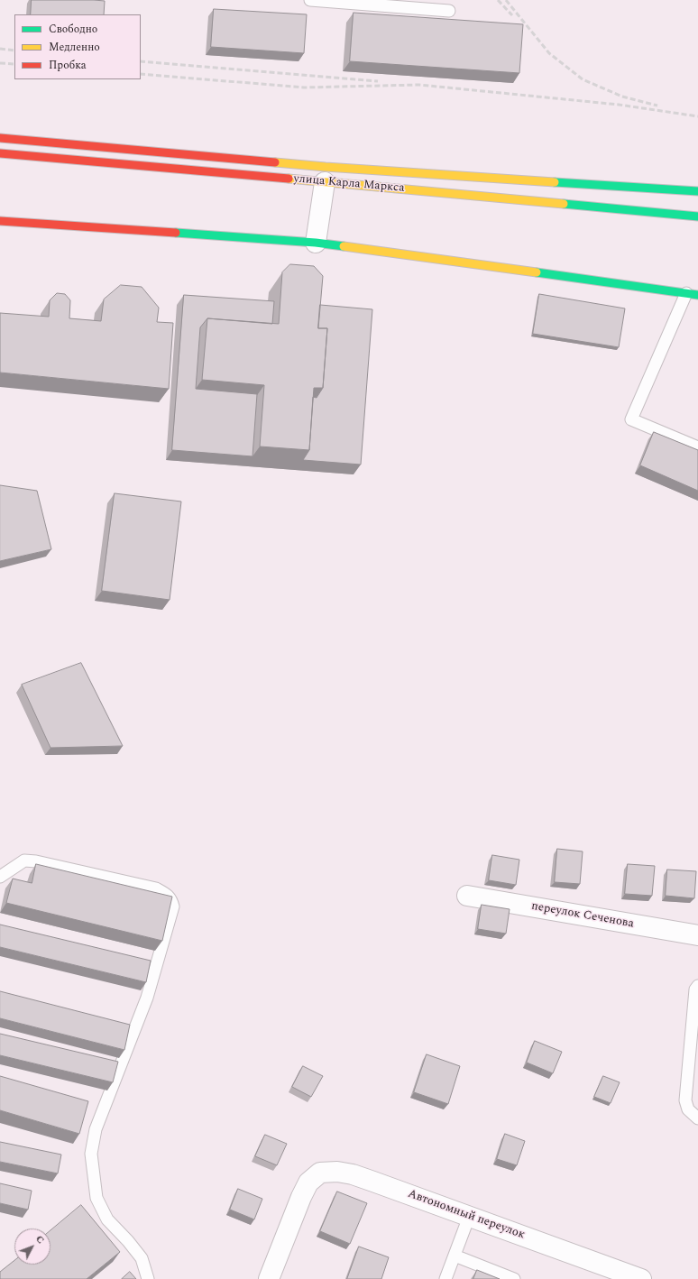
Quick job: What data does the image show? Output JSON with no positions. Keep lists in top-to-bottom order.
{
  "streets": {
    "main road": ["улица Карла Маркса"],
    "street": ["переулок Сеченова", "Автономный переулок"]
  },
  "legend": ["Свободно", "Медленно", "Пробка"],
  "north": "top right"
}
